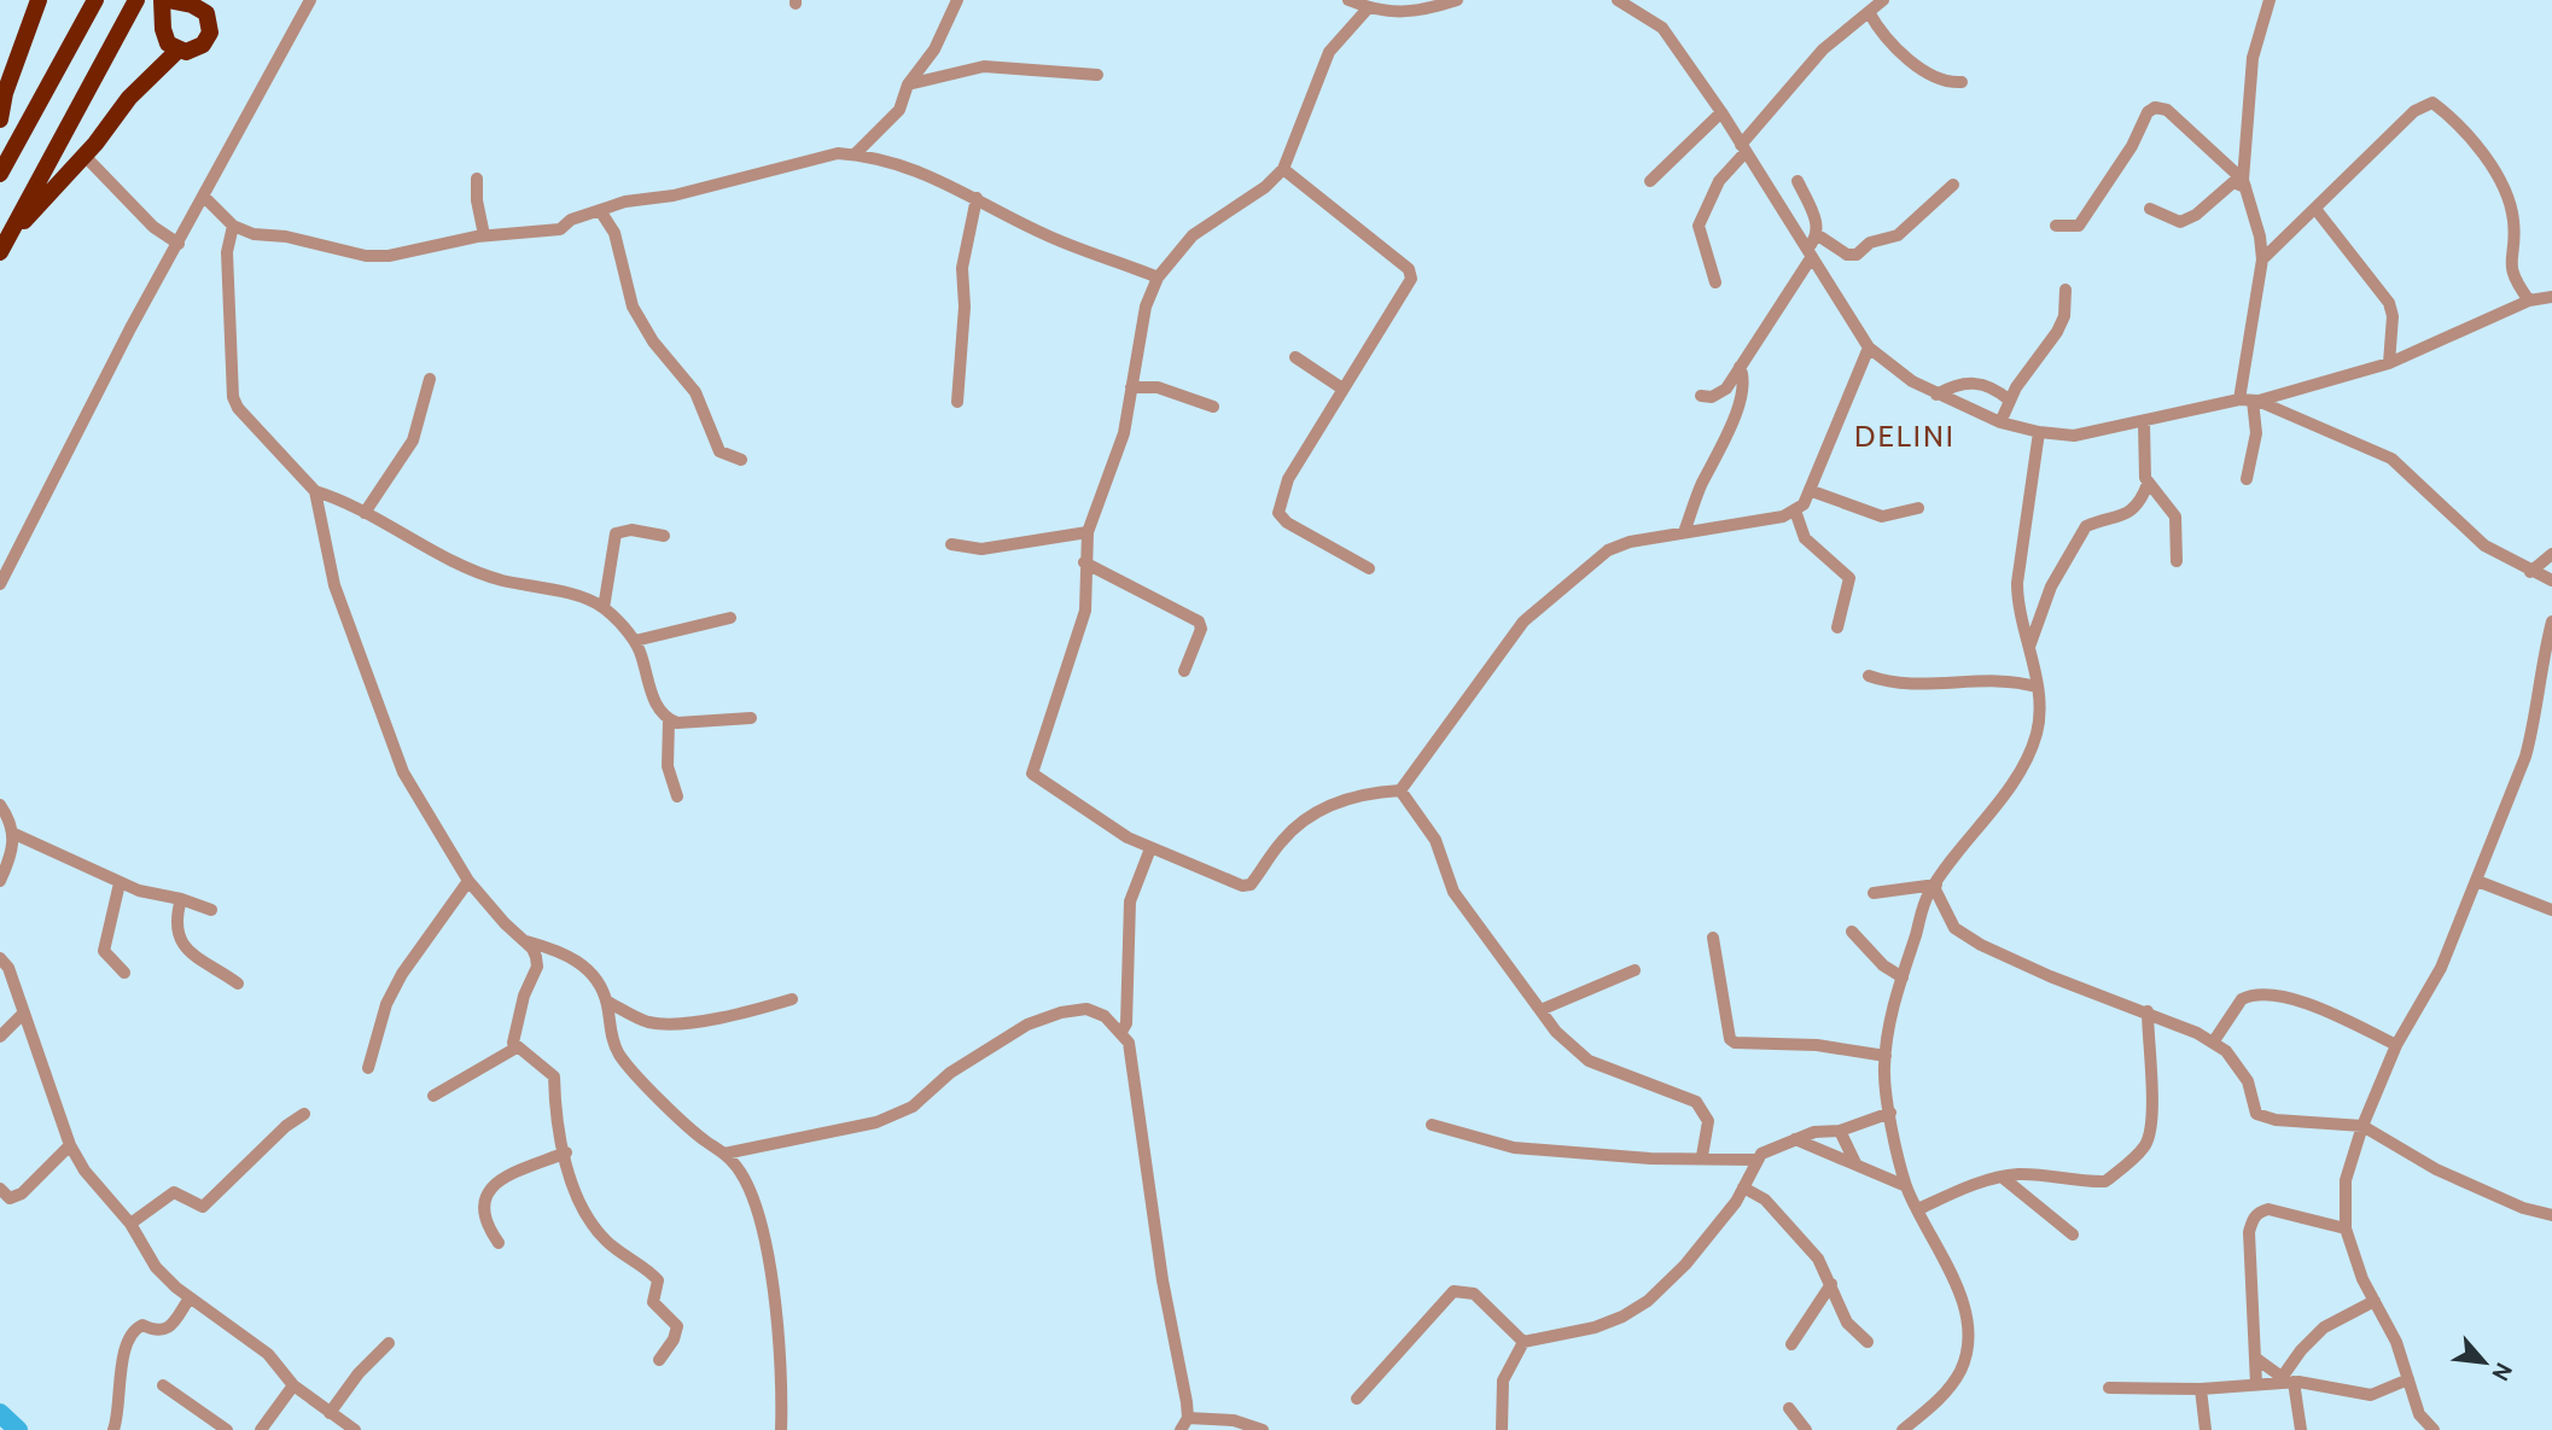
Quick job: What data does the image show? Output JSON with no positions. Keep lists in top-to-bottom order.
{
  "districts": ["DELINI"],
  "north": "bottom right"
}
